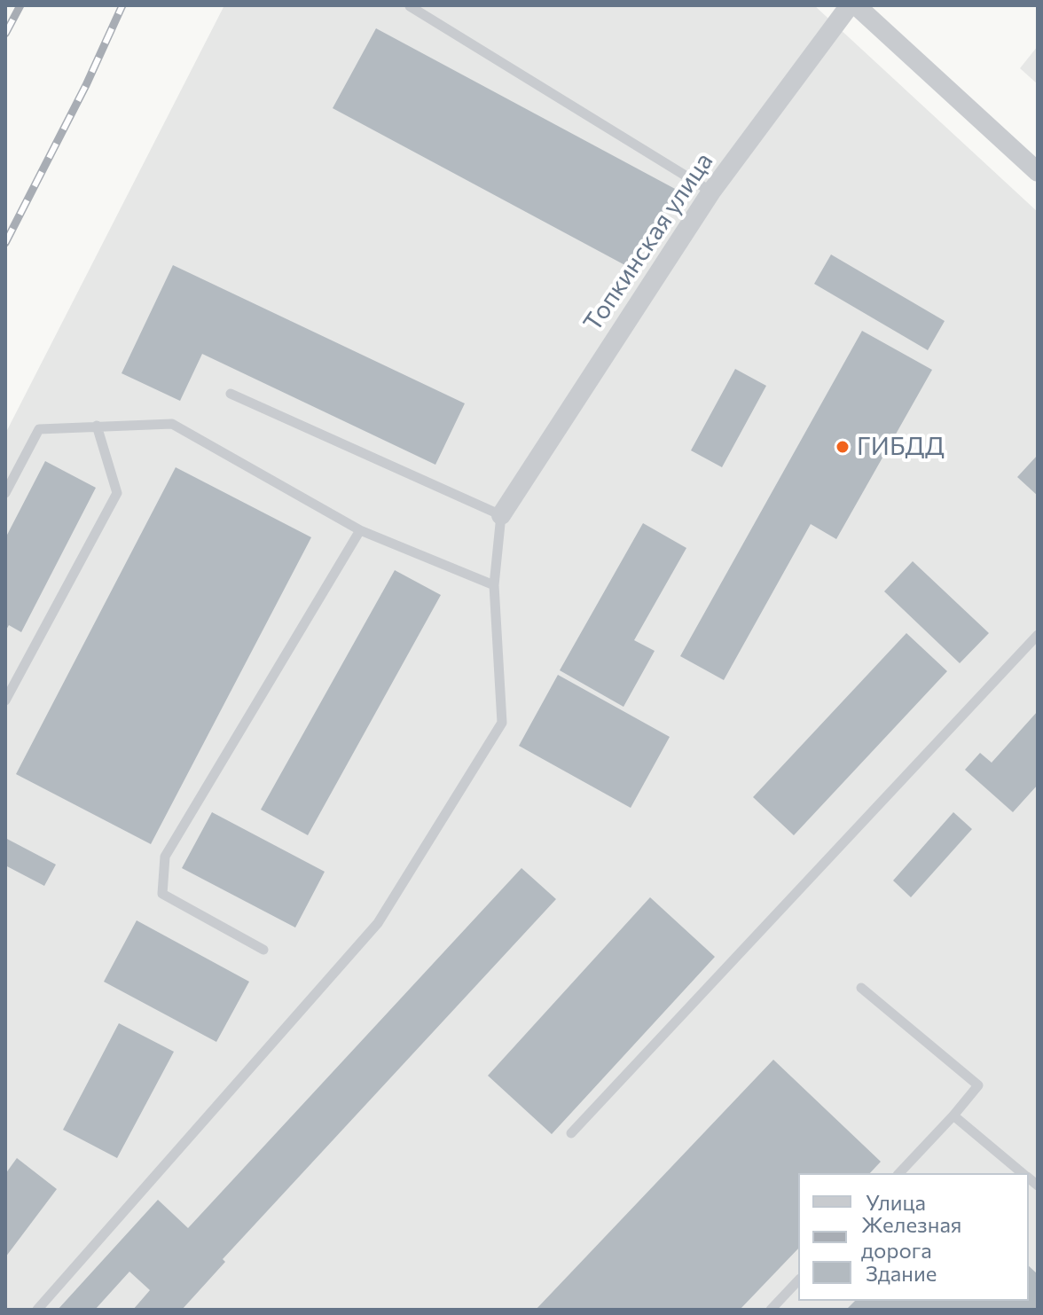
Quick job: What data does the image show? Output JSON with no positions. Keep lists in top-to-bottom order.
{
  "streets": {
    "street": ["Топкинская улица"]
  },
  "places": ["ГИБДД"],
  "legend": ["Улица", "Железная дорога", "Здание"]
}
